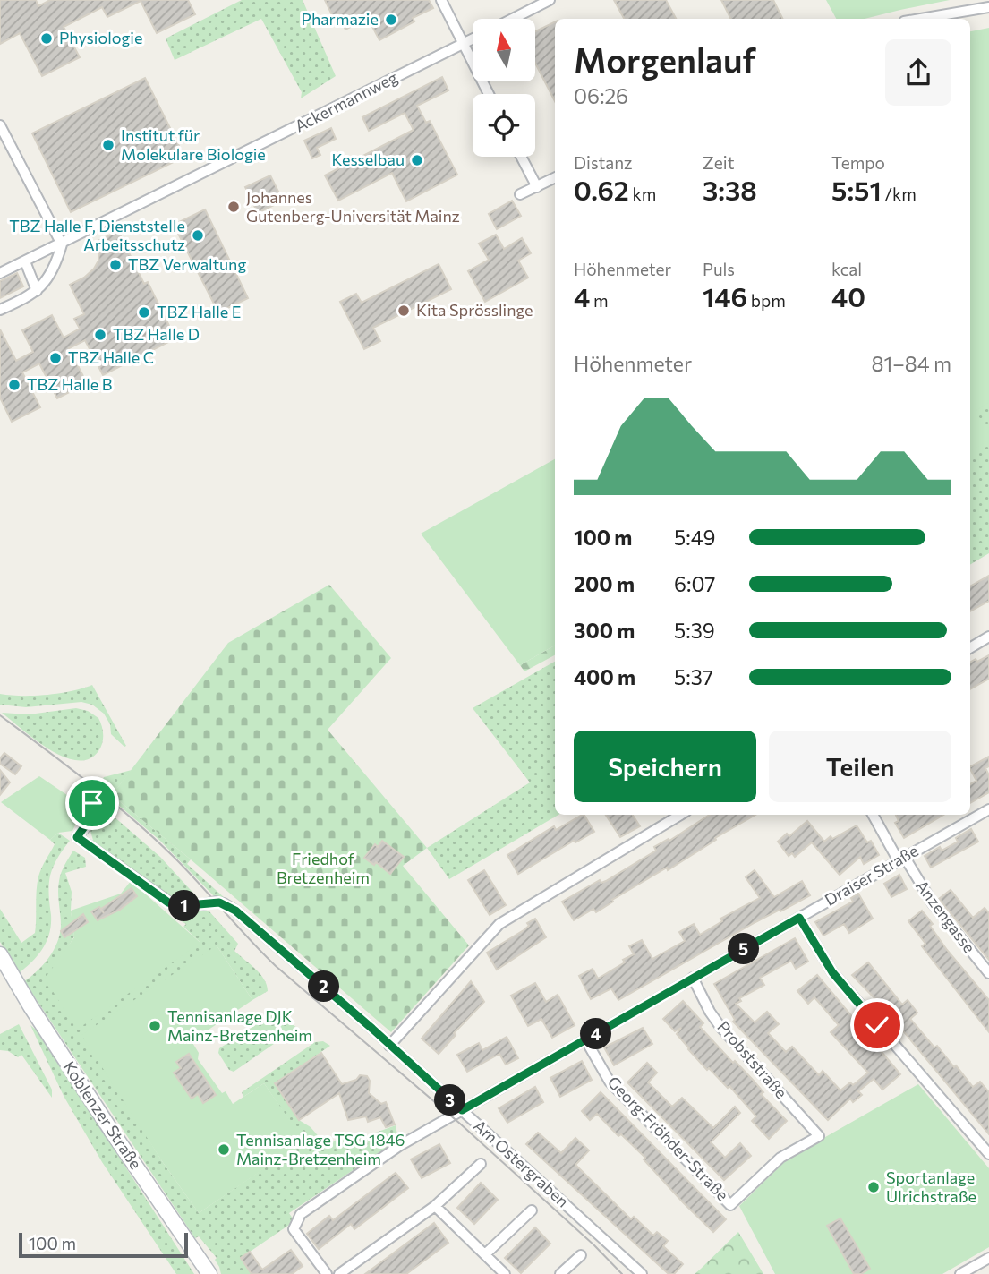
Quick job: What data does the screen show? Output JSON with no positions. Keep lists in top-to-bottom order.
{
  "streets": {
    "main road": ["Koblenzer Straße"],
    "street": [
      "Ackermannweg",
      "Draiser Straße",
      "Anzengasse",
      "Probststraße",
      "Georg-Fröhder-Straße",
      "Am Ostergraben"
    ]
  },
  "crossings": [
    ["Draiser Straße", "Anzengasse"],
    ["Draiser Straße", "Probststraße"],
    ["Draiser Straße", "Georg-Fröhder-Straße"],
    ["Draiser Straße", "Am Ostergraben"],
    ["Probststraße", "Georg-Fröhder-Straße"]
  ],
  "parks": ["Friedhof Bretzenheim"],
  "places": [
    "Pharmazie",
    "Physiologie",
    "Institut für Molekulare Biologie",
    "Kesselbau",
    "Johannes Gutenberg-Universität Mainz",
    "TBZ Halle F, Dienststelle Arbeitsschutz",
    "TBZ Verwaltung",
    "Kita Sprösslinge",
    "TBZ Halle E",
    "TBZ Halle D",
    "TBZ Halle C",
    "TBZ Halle B",
    "Tennisanlage DJK Mainz-Bretzenheim",
    "Tennisanlage TSG 1846 Mainz-Bretzenheim",
    "Sportanlage Ulrichstraße"
  ],
  "scale_bar": "100 m",
  "north": "top",
  "page": {
    "heading": ["Morgenlauf", "06:26"],
    "stats": [
      ["Distanz", "0.62 km"],
      ["Zeit", "3:38"],
      ["Tempo", "5:51 /km"],
      ["Höhenmeter", "4 m"],
      ["Puls", "146 bpm"],
      ["kcal", "40"]
    ],
    "chart": ["Höhenmeter", "81–84 m"],
    "list": [
      {
        "name": "100 m",
        "note": "5:49"
      },
      {
        "name": "200 m",
        "note": "6:07"
      },
      {
        "name": "300 m",
        "note": "5:39"
      },
      {
        "name": "400 m",
        "note": "5:37"
      }
    ],
    "buttons": ["Speichern", "Teilen"],
    "pins": [
      "1",
      "5",
      "2",
      "4",
      "3"
    ],
    "scale": "100 m"
  }
}
